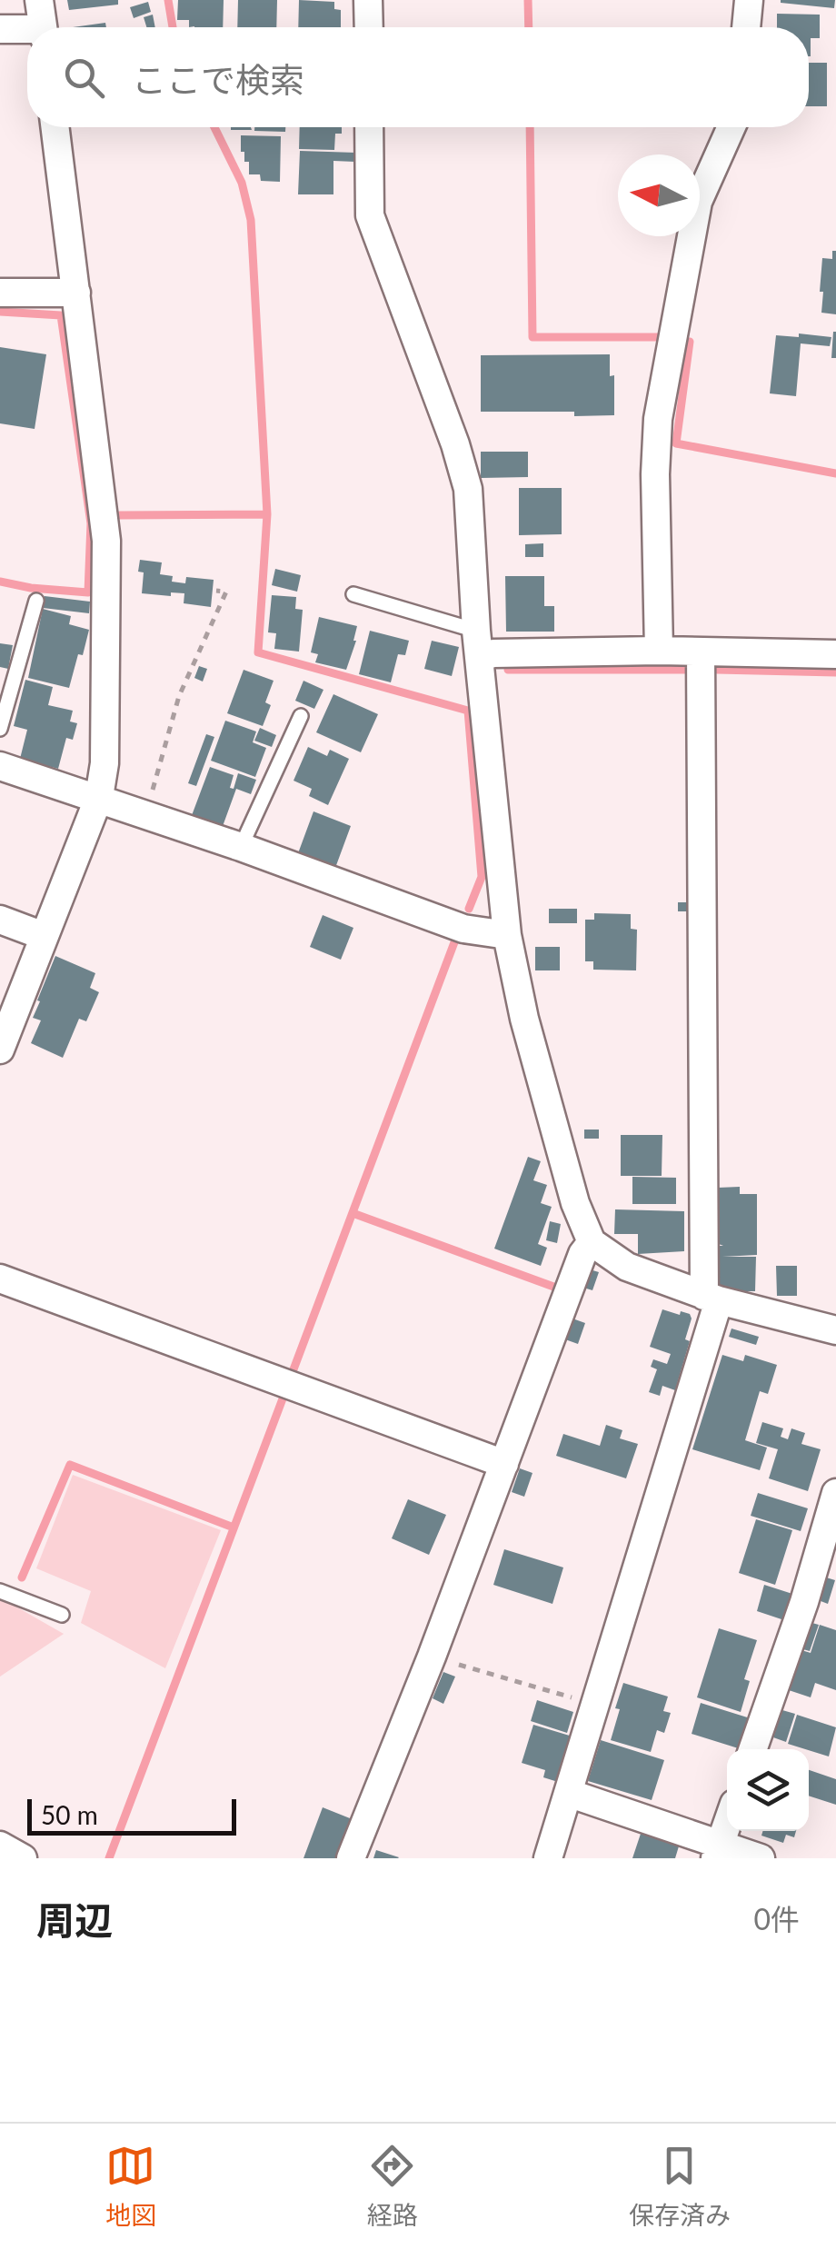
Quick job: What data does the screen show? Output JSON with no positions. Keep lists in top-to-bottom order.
{
  "scale_bar": "50 m",
  "north": "left",
  "page": {
    "search": "ここで検索",
    "scale": "50 m",
    "heading": ["周辺", "0件"],
    "nav": ["地図", "経路", "保存済み"]
  }
}
